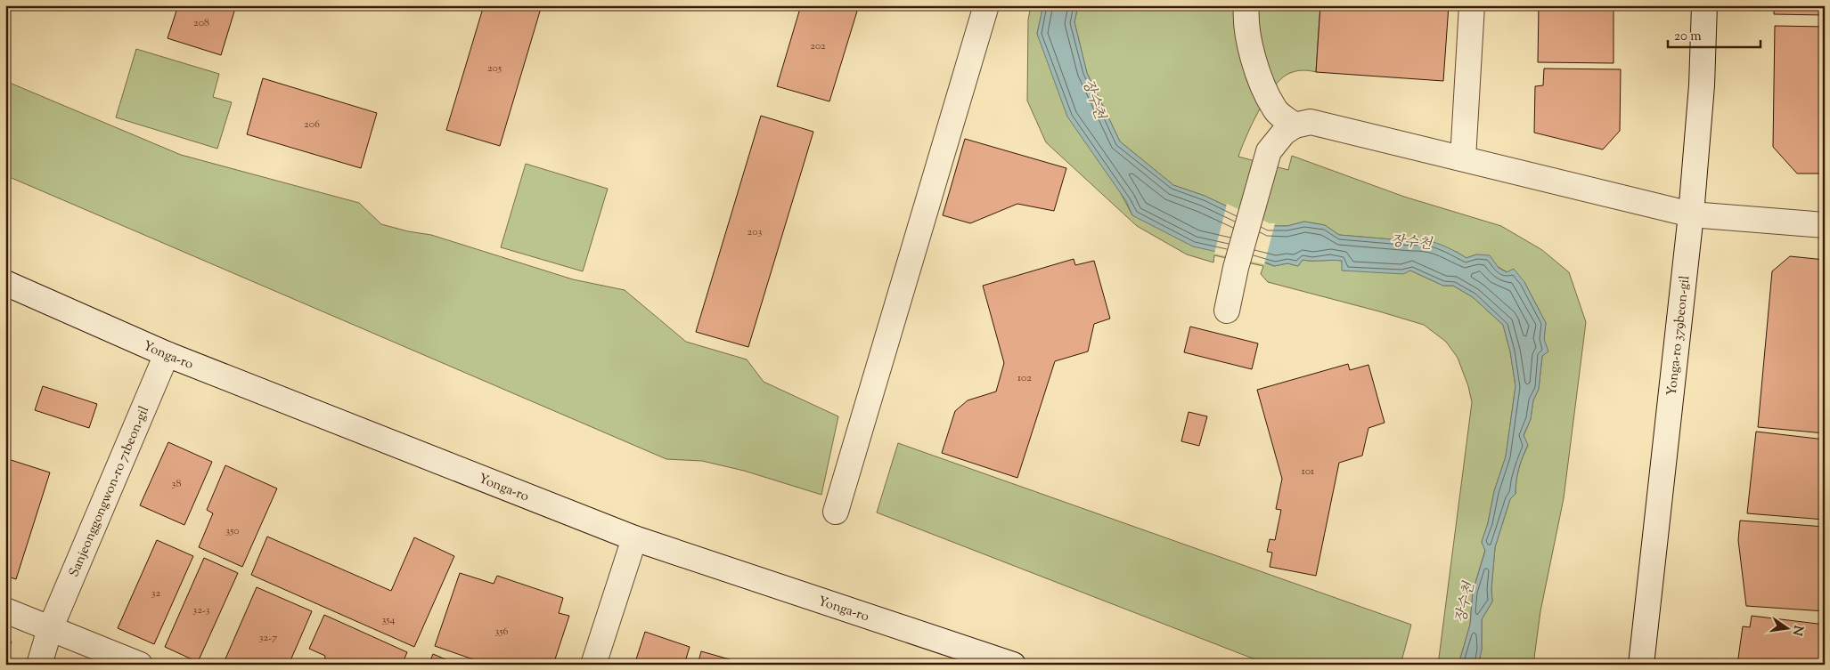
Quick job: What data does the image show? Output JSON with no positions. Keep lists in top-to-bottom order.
{
  "streets": {
    "street": ["Yonga-ro 379beon-gil", "Yonga-ro", "Sanjeonggongwon-ro 71beon-gil"]
  },
  "crossings": [
    ["Yonga-ro", "Sanjeonggongwon-ro 71beon-gil"]
  ],
  "water": ["장수천"],
  "house_numbers": [
    "208",
    "202",
    "205",
    "206",
    "203",
    "102",
    "101",
    "38",
    "350",
    "32",
    "32-3",
    "354",
    "356",
    "32-7"
  ],
  "scale_bar": "20 m",
  "north": "right"
}
